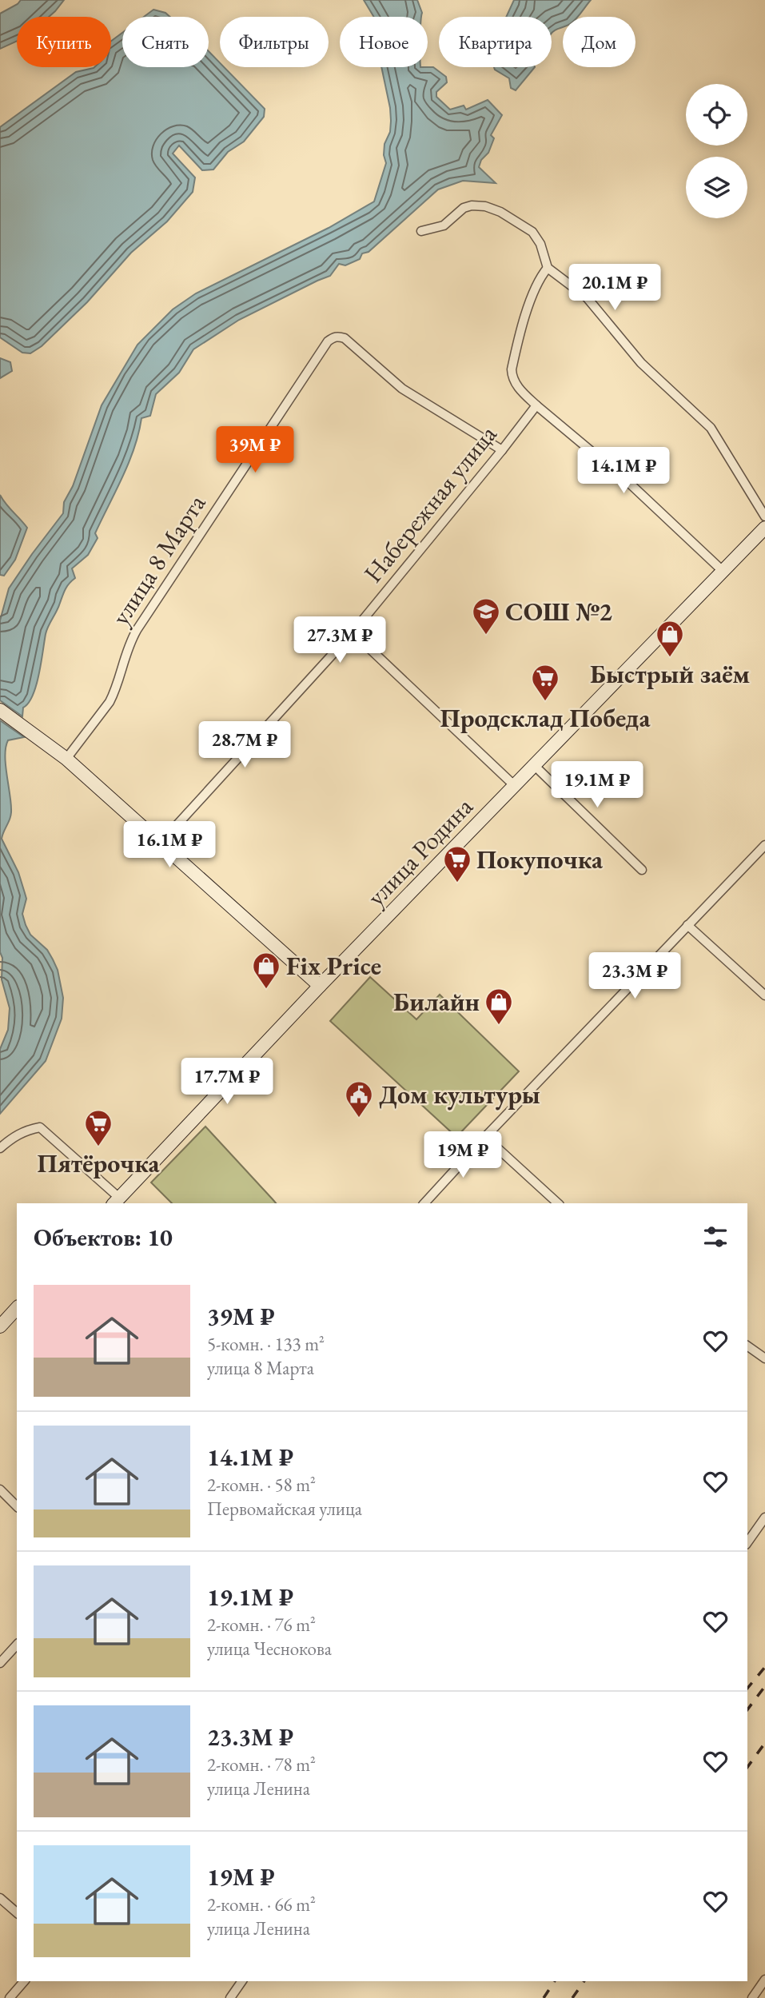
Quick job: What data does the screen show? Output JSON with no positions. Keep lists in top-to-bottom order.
{
  "streets": {
    "street": ["Набережная улица", "улица 8 Марта", "улица Родина"]
  },
  "crossings": [
    ["Набережная улица", "улица 8 Марта"]
  ],
  "places": {
    "school or university": ["СОШ №2"],
    "shop": ["Быстрый заём", "Fix Price", "Билайн"],
    "supermarket": ["Продсклад Победа", "Покупочка", "Пятёрочка"],
    "public building": ["Дом культуры"]
  },
  "page": {
    "chip": [
      "Купить",
      "Снять",
      "Фильтры",
      "Новое",
      "Квартира",
      "Дом"
    ],
    "price": [
      "20.1M ₽",
      "39M ₽",
      "14.1M ₽",
      "27.3M ₽",
      "28.7M ₽",
      "19.1M ₽",
      "16.1M ₽",
      "23.3M ₽",
      "17.7M ₽",
      "19M ₽"
    ],
    "heading": "Объектов: 10",
    "list": [
      {
        "name": "39M ₽",
        "note": "5-комн. · 133 m² · улица 8 Марта"
      },
      {
        "name": "14.1M ₽",
        "note": "2-комн. · 58 m² · Первомайская улица"
      },
      {
        "name": "19.1M ₽",
        "note": "2-комн. · 76 m² · улица Чеснокова"
      },
      {
        "name": "23.3M ₽",
        "note": "2-комн. · 78 m² · улица Ленина"
      },
      {
        "name": "19M ₽",
        "note": "2-комн. · 66 m² · улица Ленина"
      }
    ]
  }
}
